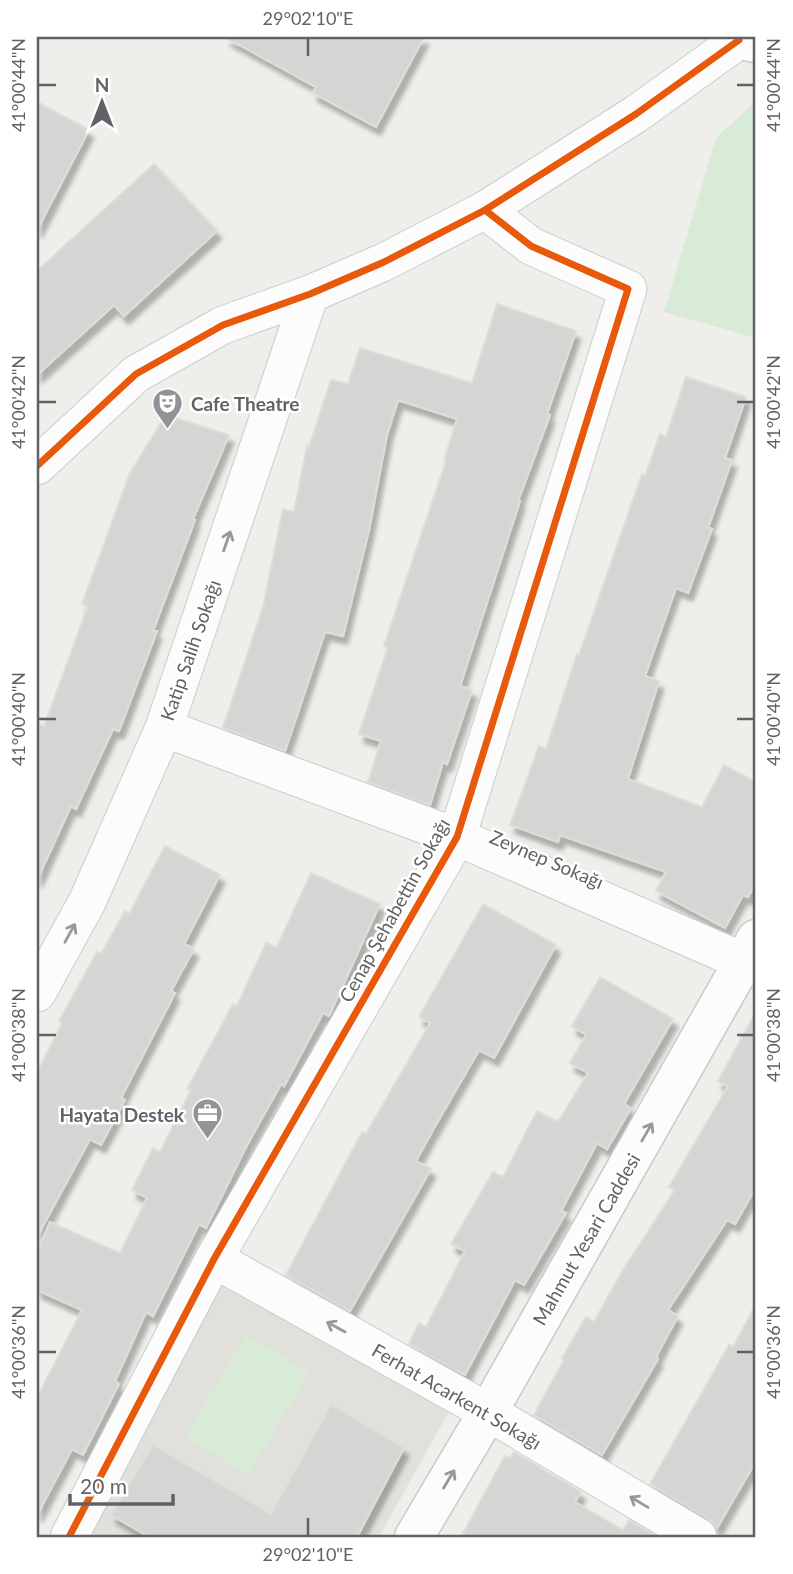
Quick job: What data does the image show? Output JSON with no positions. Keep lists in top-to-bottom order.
{
  "streets": {
    "street": [
      "Katip Salih Sokağı",
      "Zeynep Sokağı",
      "Cenap Şehabettin Sokağı",
      "Mahmut Yesari Caddesi",
      "Ferhat Acarkent Sokağı"
    ]
  },
  "crossings": [
    ["Katip Salih Sokağı", "Zeynep Sokağı"],
    ["Zeynep Sokağı", "Cenap Şehabettin Sokağı"],
    ["Zeynep Sokağı", "Mahmut Yesari Caddesi"],
    ["Cenap Şehabettin Sokağı", "Ferhat Acarkent Sokağı"],
    ["Mahmut Yesari Caddesi", "Ferhat Acarkent Sokağı"]
  ],
  "one_way": ["Katip Salih Sokağı", "Mahmut Yesari Caddesi", "Ferhat Acarkent Sokağı"],
  "places": {
    "theatre": ["Cafe Theatre"],
    "office": ["Hayata Destek"]
  },
  "scale_bar": "20 m",
  "north": "top",
  "coordinates": [
    "29°02'10\"E",
    "41°00'44\"N",
    "41°00'42\"N",
    "41°00'40\"N",
    "41°00'38\"N",
    "41°00'36\"N"
  ]
}
